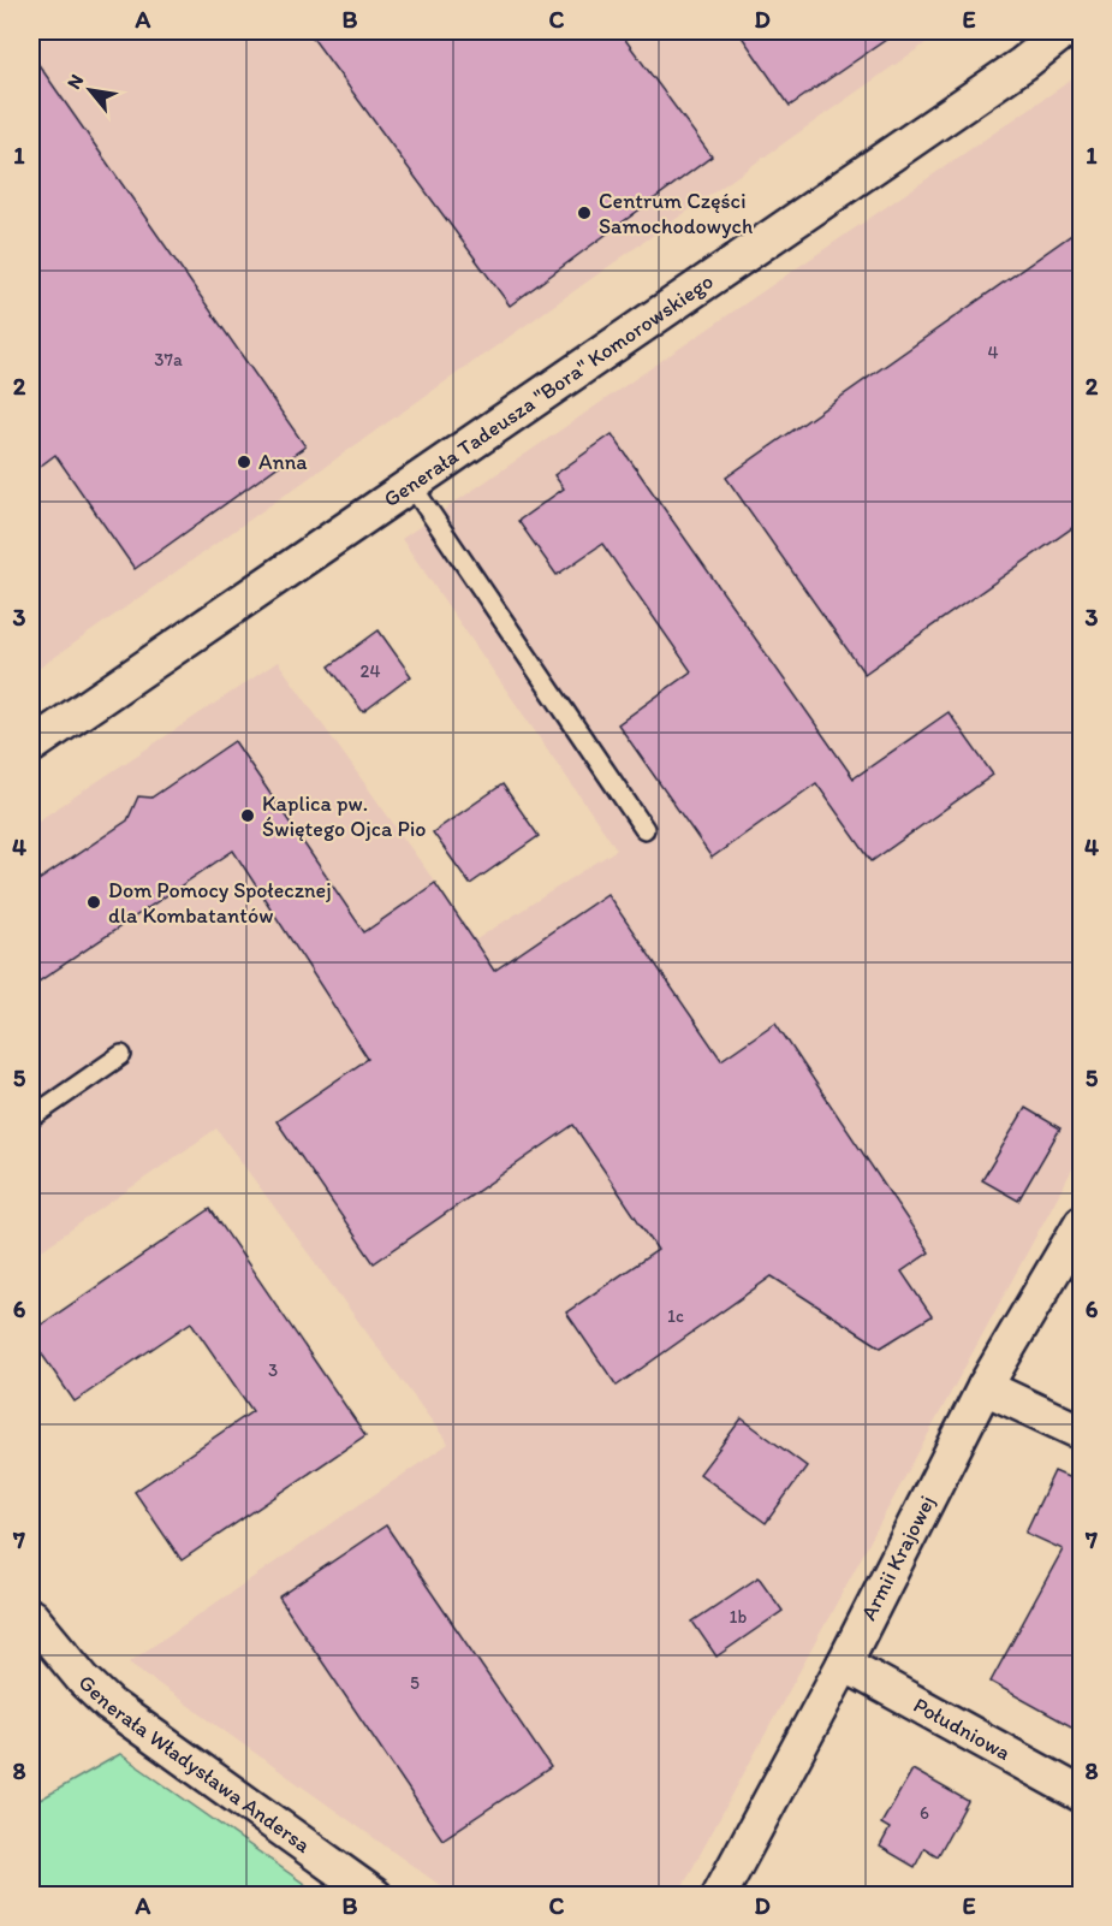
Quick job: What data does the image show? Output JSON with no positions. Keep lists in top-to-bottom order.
{
  "streets": {
    "street": [
      "Generała Tadeusza \"Bora\" Komorowskiego",
      "Armii Krajowej",
      "Południowa",
      "Generała Władysława Andersa"
    ]
  },
  "crossings": [
    ["Armii Krajowej", "Południowa"]
  ],
  "places": [
    "Centrum Części Samochodowych",
    "Anna",
    "Kaplica pw. Świętego Ojca Pio",
    "Dom Pomocy Społecznej dla Kombatantów"
  ],
  "house_numbers": [
    "4",
    "37a",
    "24",
    "1c",
    "3",
    "1b",
    "5",
    "6"
  ],
  "north": "top left",
  "grid": {
    "columns": [
      "A",
      "B",
      "C",
      "D",
      "E"
    ],
    "rows": [
      "1",
      "2",
      "3",
      "4",
      "5",
      "6",
      "7",
      "8"
    ]
  }
}
